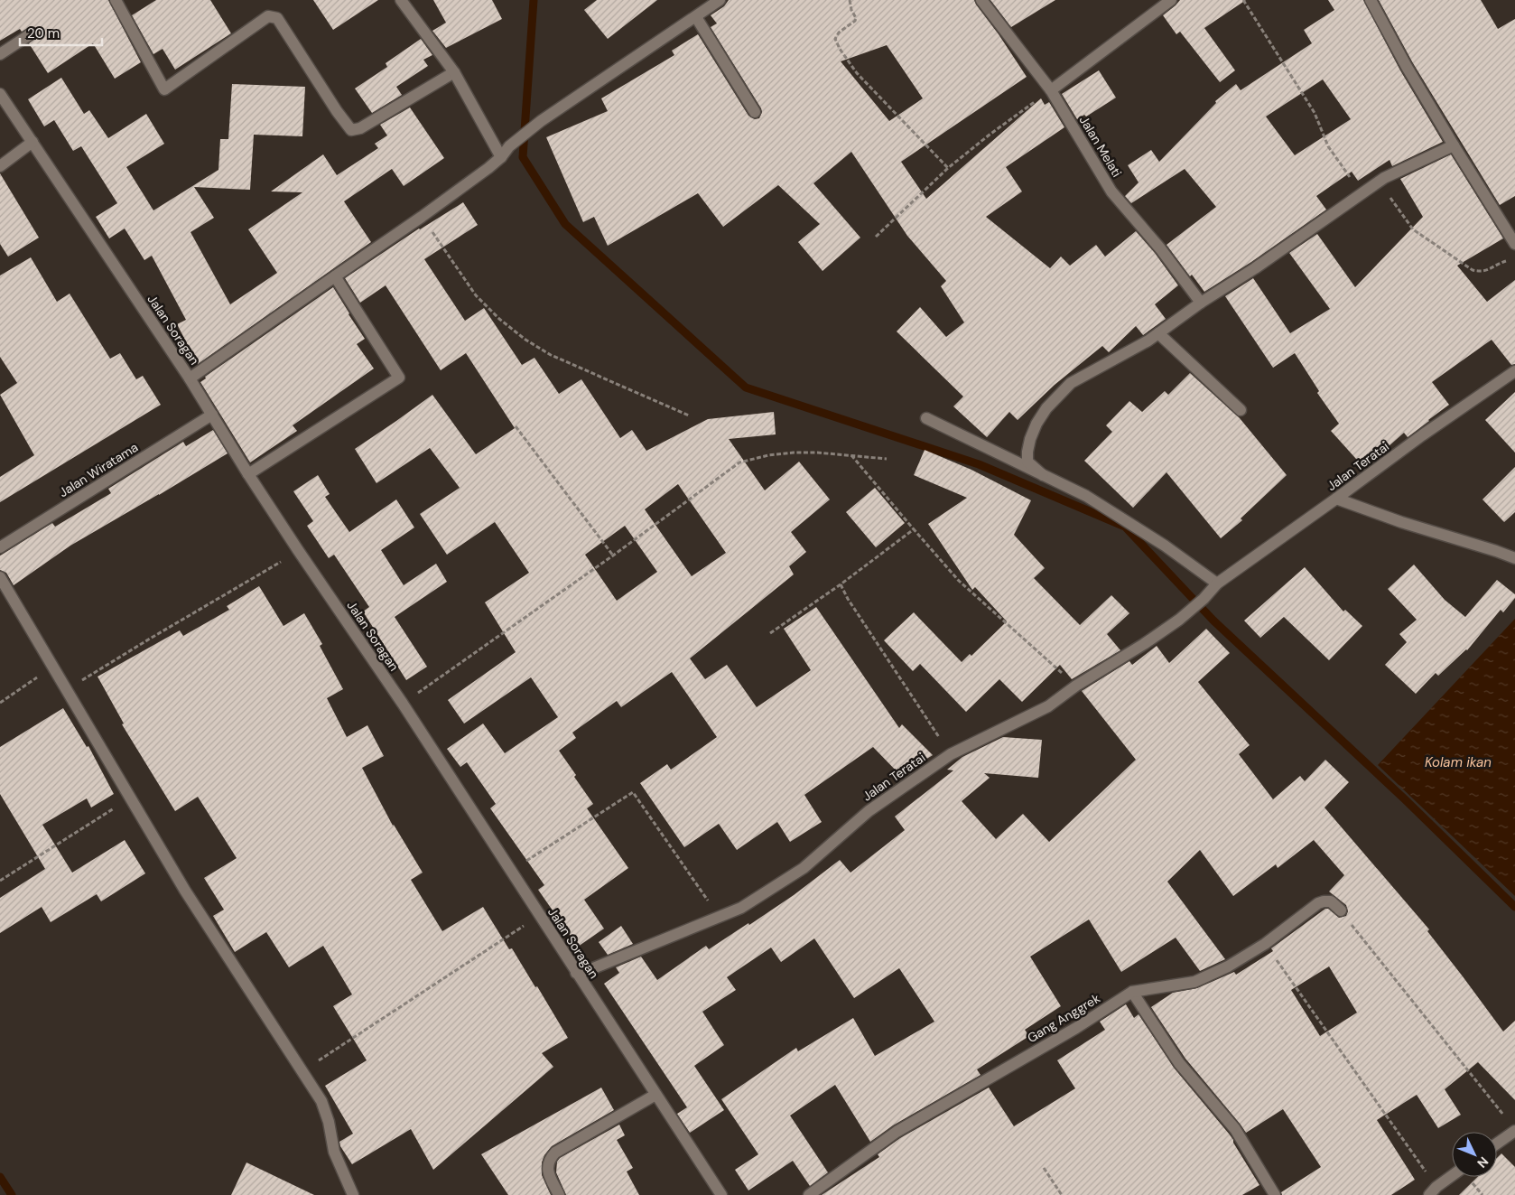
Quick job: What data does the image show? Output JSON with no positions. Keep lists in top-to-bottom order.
{
  "streets": {
    "street": [
      "Jalan Melati",
      "Jalan Soragan",
      "Jalan Teratai",
      "Jalan Wiratama",
      "Gang Anggrek"
    ]
  },
  "crossings": [
    ["Jalan Soragan", "Jalan Teratai"],
    ["Jalan Soragan", "Jalan Wiratama"]
  ],
  "water": ["Kolam ikan"],
  "scale_bar": "20 m",
  "north": "bottom right"
}
